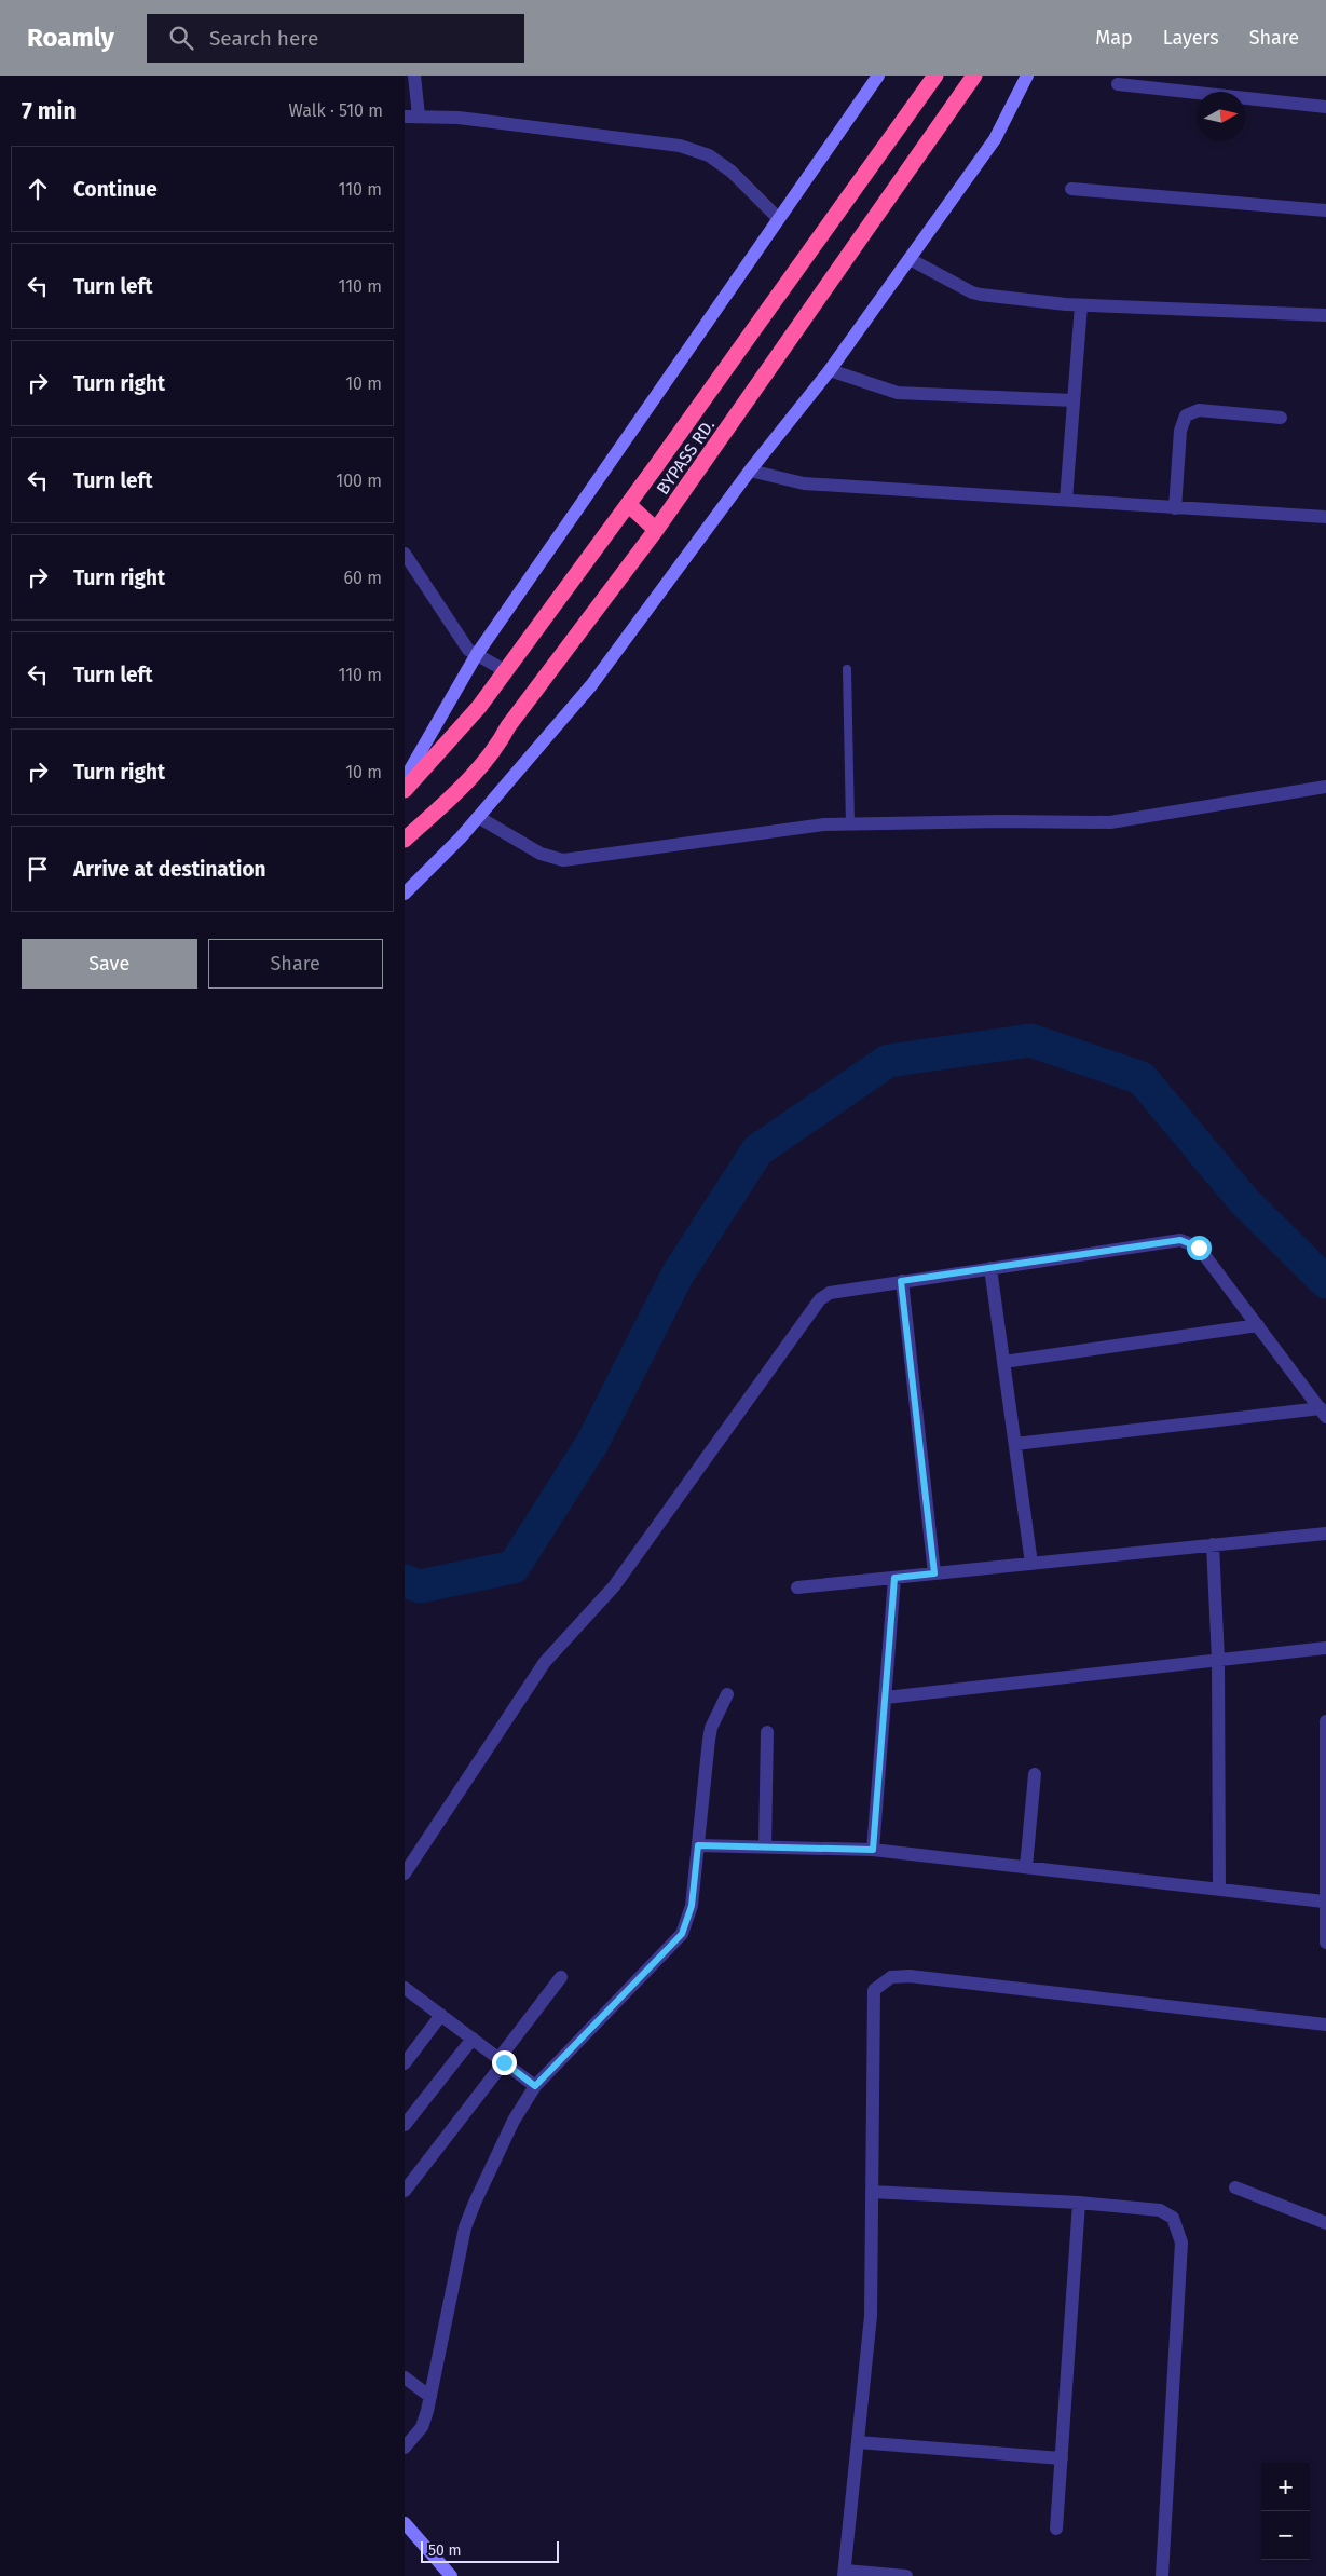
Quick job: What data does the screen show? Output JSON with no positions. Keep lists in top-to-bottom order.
{
  "streets": {
    "highway": ["BYPASS RD."]
  },
  "scale_bar": "50 m",
  "north": "right",
  "page": {
    "header": "Roamly",
    "search": "Search here",
    "nav": ["Map", "Layers", "Share"],
    "heading": ["7 min", "Walk · 510 m"],
    "list": [
      ["Continue", "110 m"],
      ["Turn left", "110 m"],
      ["Turn right", "10 m"],
      ["Turn left", "100 m"],
      ["Turn right", "60 m"],
      ["Turn left", "110 m"],
      ["Turn right", "10 m"],
      "Arrive at destination"
    ],
    "buttons": ["Save", "Share"],
    "map_buttons": ["+", "−"],
    "scale": "50 m"
  }
}
